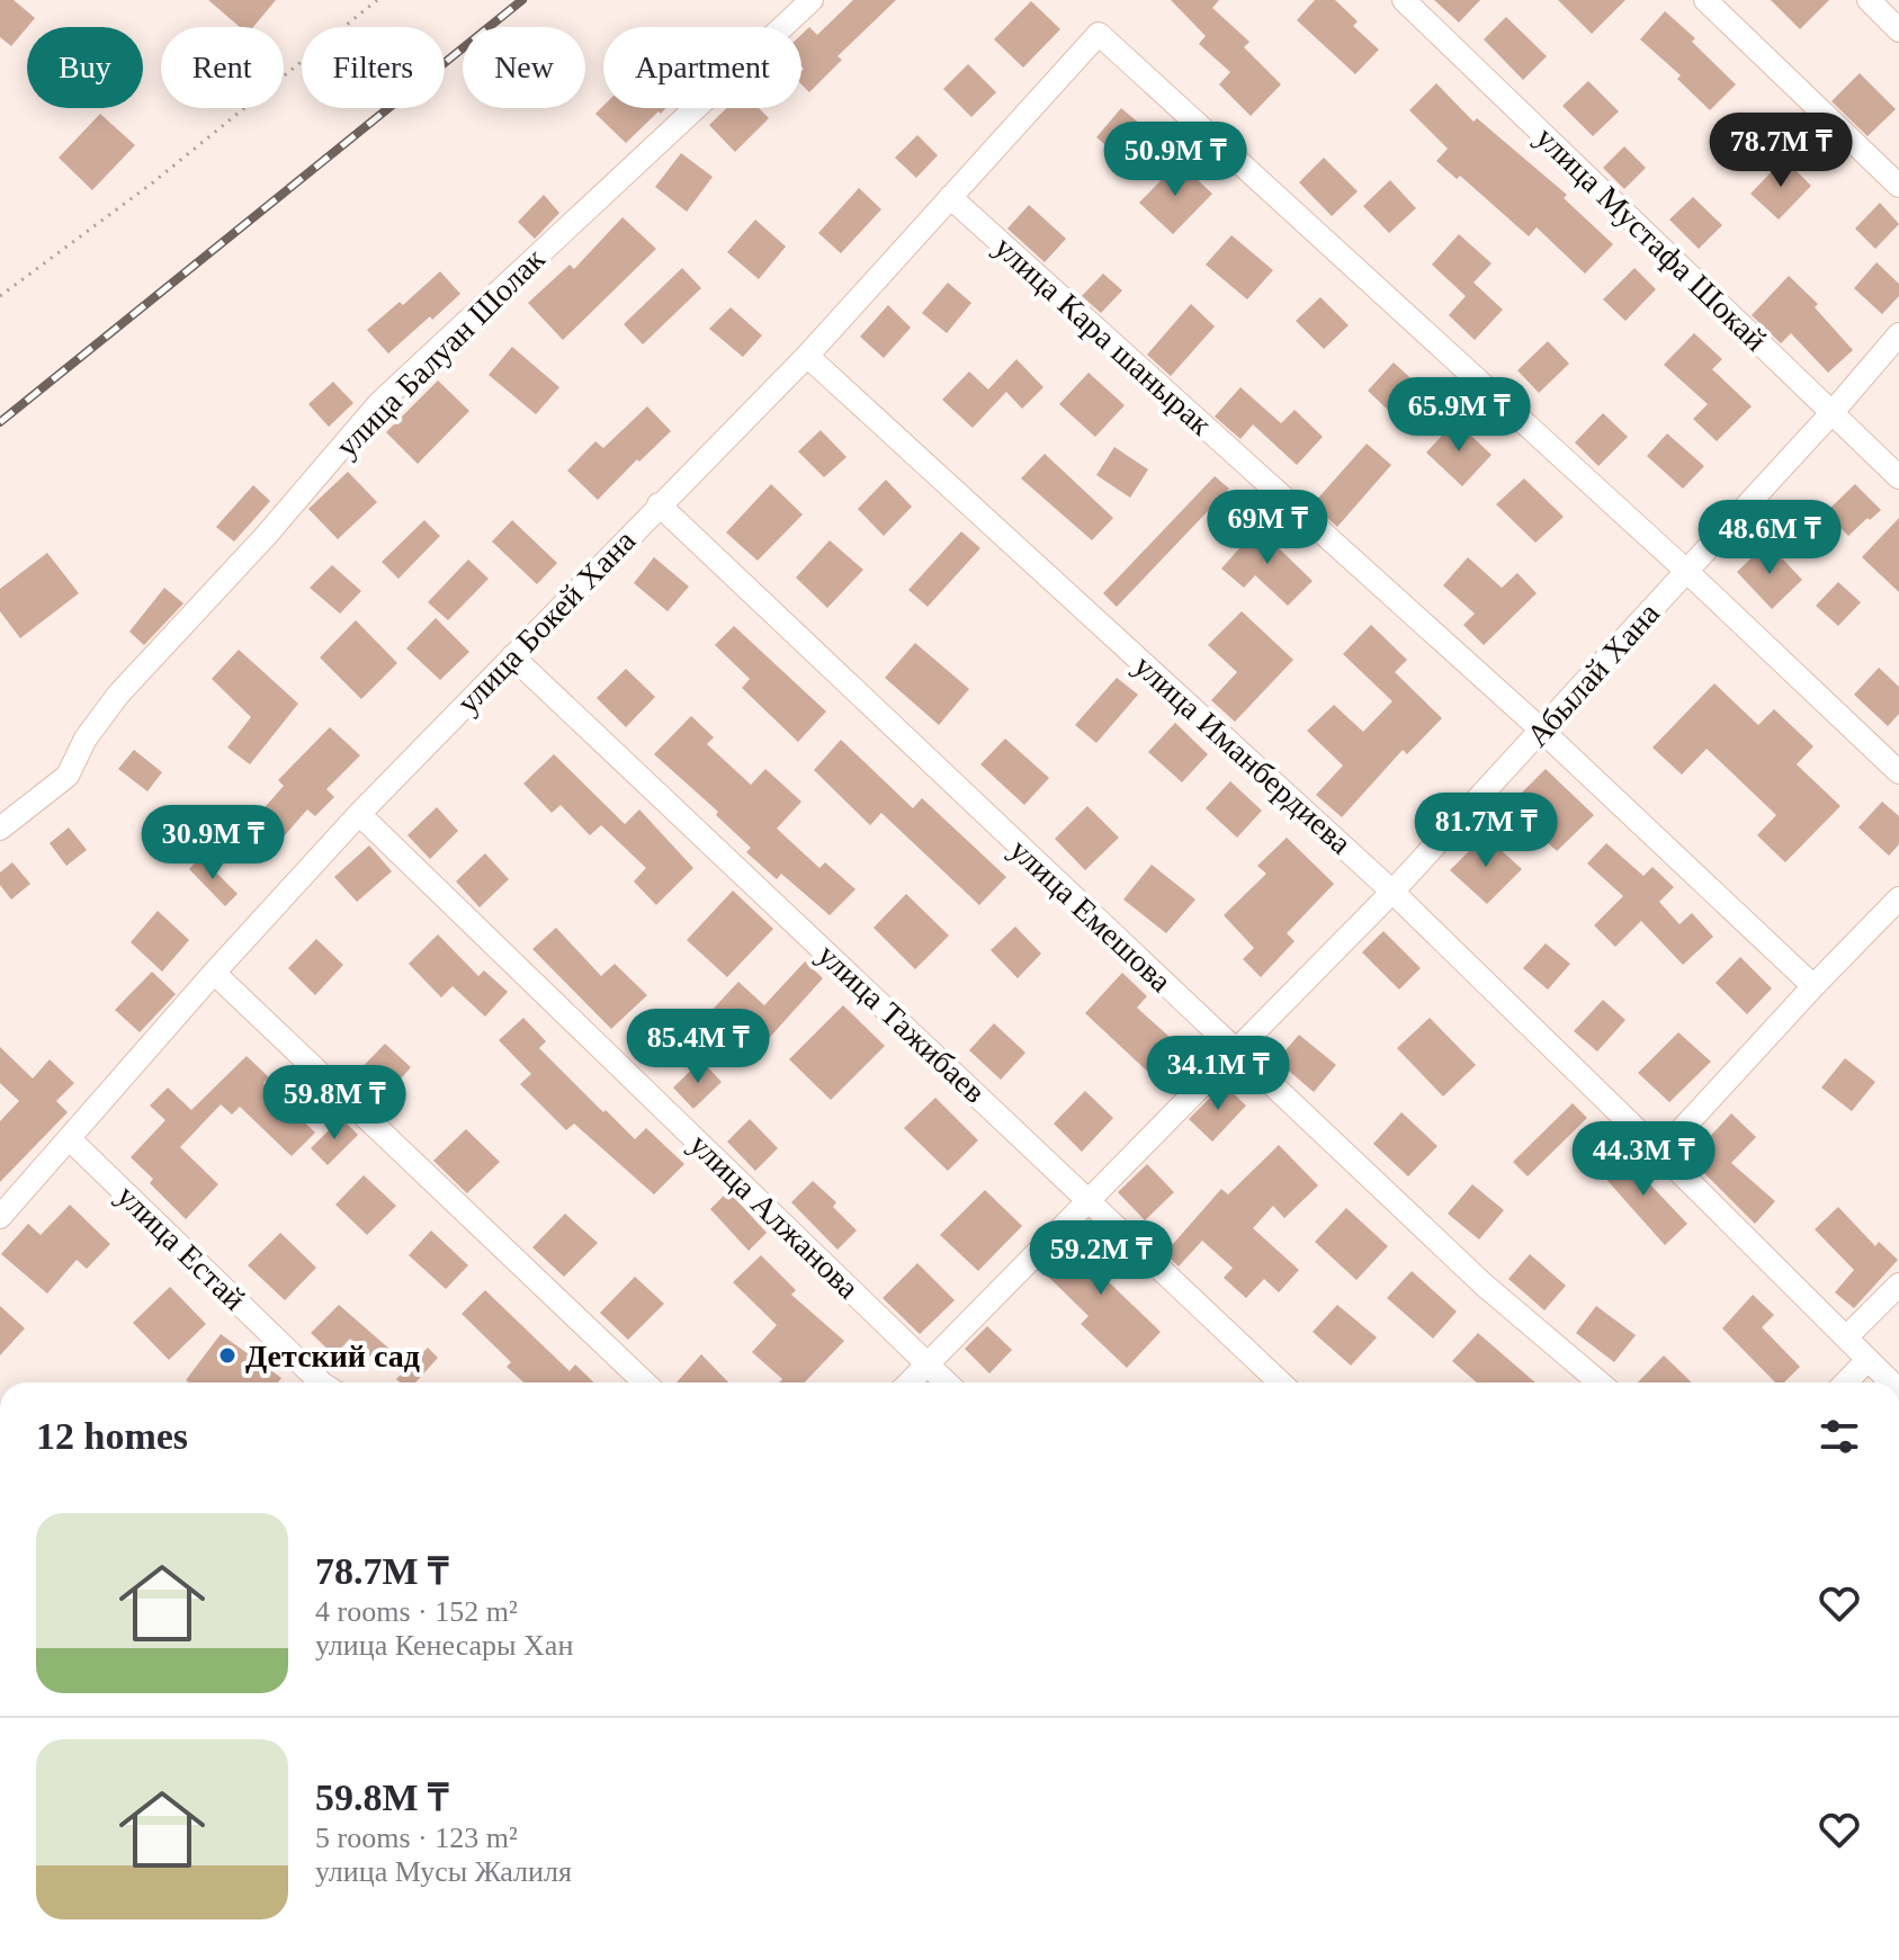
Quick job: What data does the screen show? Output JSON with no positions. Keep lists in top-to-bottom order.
{
  "streets": {
    "street": [
      "улица Мустафа Шокай",
      "улица Кара шанырак",
      "улица Балуан Шолак",
      "улица Бокей Хана",
      "Абылай Хана",
      "улица Иманбердиева",
      "улица Емешова",
      "улица Тажибаев",
      "улица Алжанова",
      "улица Естай"
    ]
  },
  "crossings": [
    ["улица Мустафа Шокай", "Абылай Хана"],
    ["улица Кара шанырак", "улица Бокей Хана"],
    ["улица Кара шанырак", "Абылай Хана"],
    ["улица Бокей Хана", "Абылай Хана"],
    ["улица Бокей Хана", "улица Иманбердиева"],
    ["улица Бокей Хана", "улица Емешова"],
    ["улица Бокей Хана", "улица Тажибаев"],
    ["улица Бокей Хана", "улица Алжанова"],
    ["улица Бокей Хана", "улица Естай"],
    ["Абылай Хана", "улица Иманбердиева"],
    ["Абылай Хана", "улица Емешова"],
    ["Абылай Хана", "улица Тажибаев"],
    ["Абылай Хана", "улица Алжанова"]
  ],
  "places": ["Детский сад"],
  "page": {
    "chip": [
      "Buy",
      "Rent",
      "Filters",
      "New",
      "Apartment"
    ],
    "price": [
      "78.7M ₸",
      "50.9M ₸",
      "65.9M ₸",
      "69M ₸",
      "48.6M ₸",
      "81.7M ₸",
      "30.9M ₸",
      "85.4M ₸",
      "34.1M ₸",
      "59.8M ₸",
      "44.3M ₸",
      "59.2M ₸"
    ],
    "heading": "12 homes",
    "list": [
      {
        "name": "78.7M ₸",
        "note": "4 rooms · 152 m² · улица Кенесары Хан"
      },
      {
        "name": "59.8M ₸",
        "note": "5 rooms · 123 m² · улица Мусы Жалиля"
      }
    ]
  }
}
